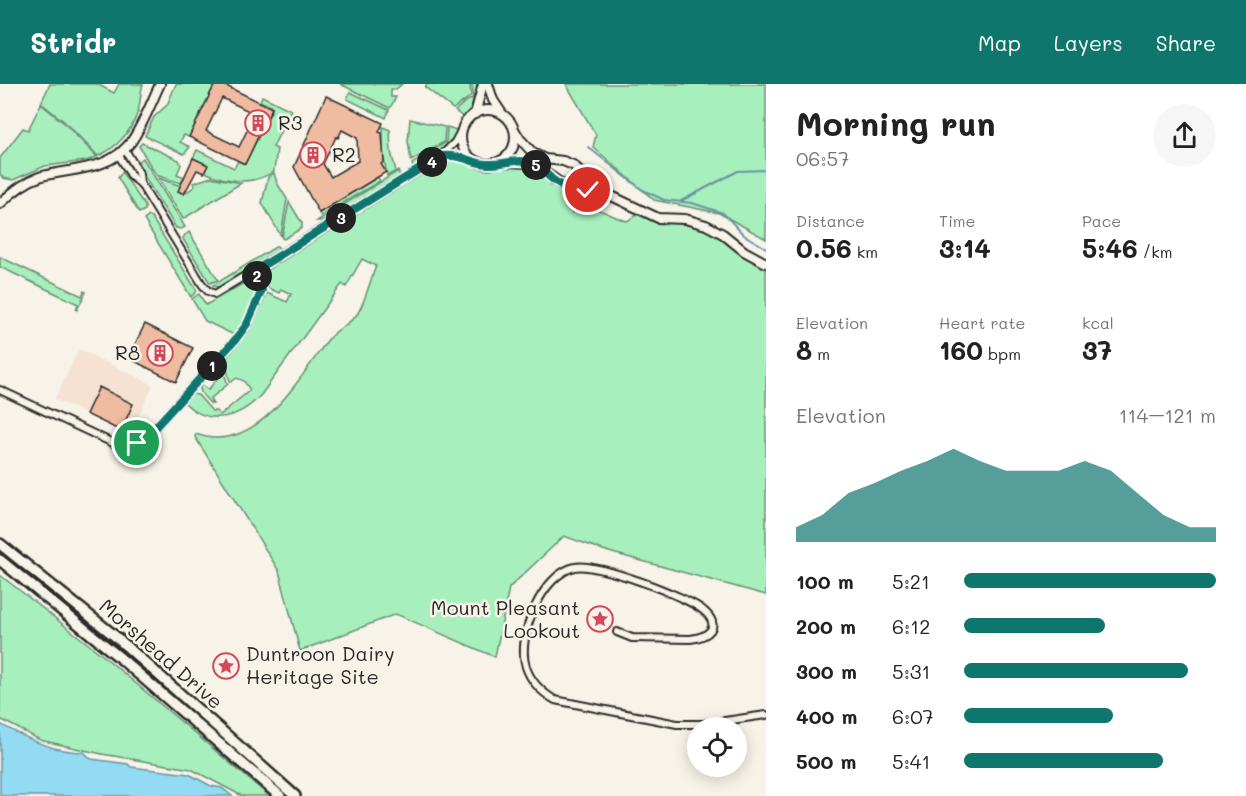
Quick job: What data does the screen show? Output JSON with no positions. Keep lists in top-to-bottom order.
{
  "streets": {
    "main road": ["Morshead Drive"]
  },
  "places": {
    "building": ["R3", "R2", "R8"],
    "place": ["Mount Pleasant Lookout", "Duntroon Dairy Heritage Site"]
  },
  "page": {
    "header": "Stridr",
    "nav": ["Map", "Layers", "Share"],
    "heading": ["Morning run", "06:57"],
    "pins": [
      "4",
      "5",
      "3",
      "2",
      "1"
    ],
    "stats": [
      ["Distance", "0.56 km"],
      ["Time", "3:14"],
      ["Pace", "5:46 /km"],
      ["Elevation", "8 m"],
      ["Heart rate", "160 bpm"],
      ["kcal", "37"]
    ],
    "chart": ["Elevation", "114–121 m"],
    "list": [
      {
        "name": "100 m",
        "note": "5:21"
      },
      {
        "name": "200 m",
        "note": "6:12"
      },
      {
        "name": "300 m",
        "note": "5:31"
      },
      {
        "name": "400 m",
        "note": "6:07"
      },
      {
        "name": "500 m",
        "note": "5:41"
      }
    ]
  }
}
